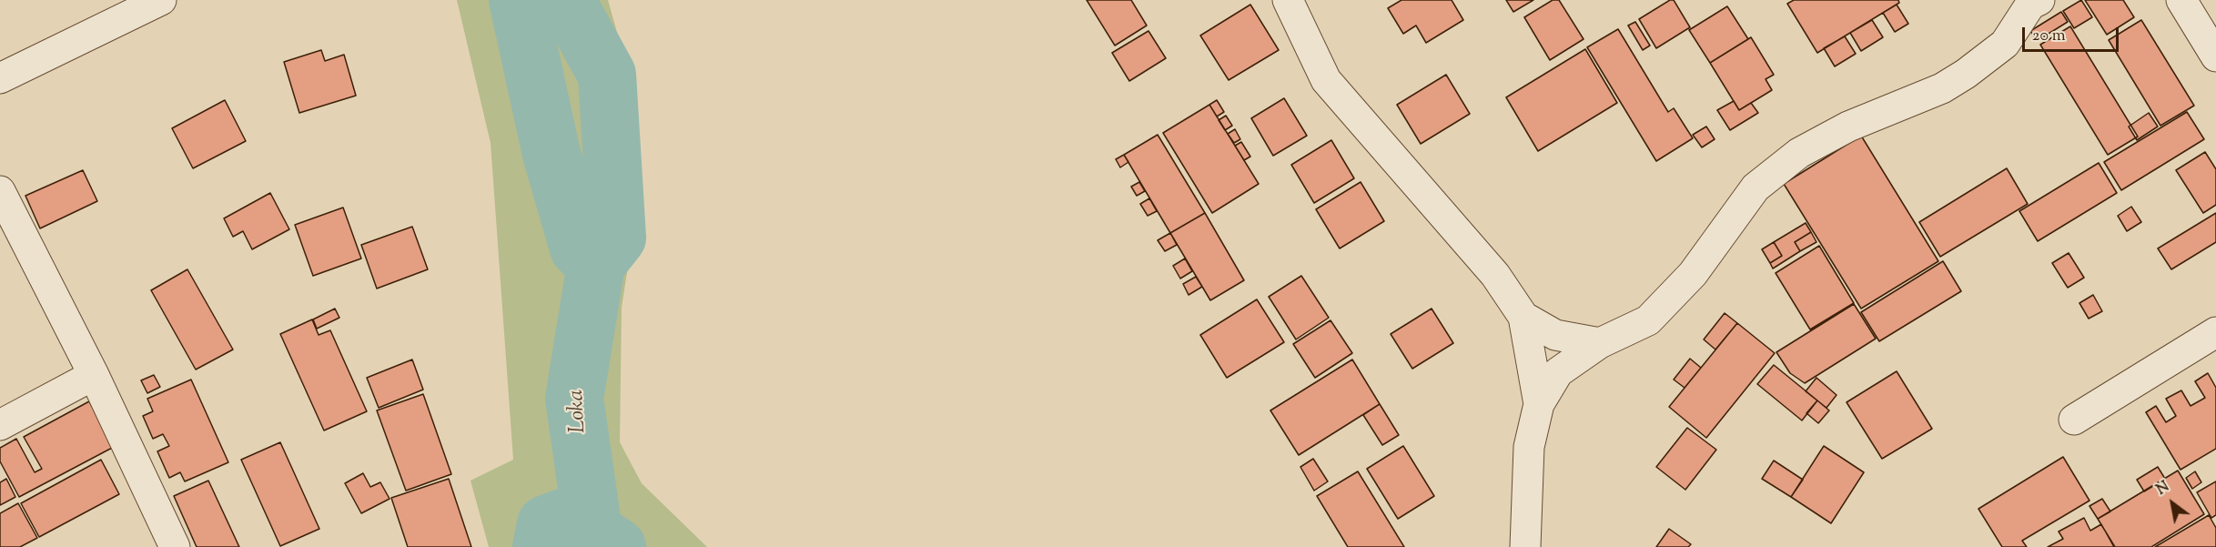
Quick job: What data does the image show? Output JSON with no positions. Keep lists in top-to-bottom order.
{
  "water": ["Loka"],
  "scale_bar": "20 m",
  "north": "top left"
}
